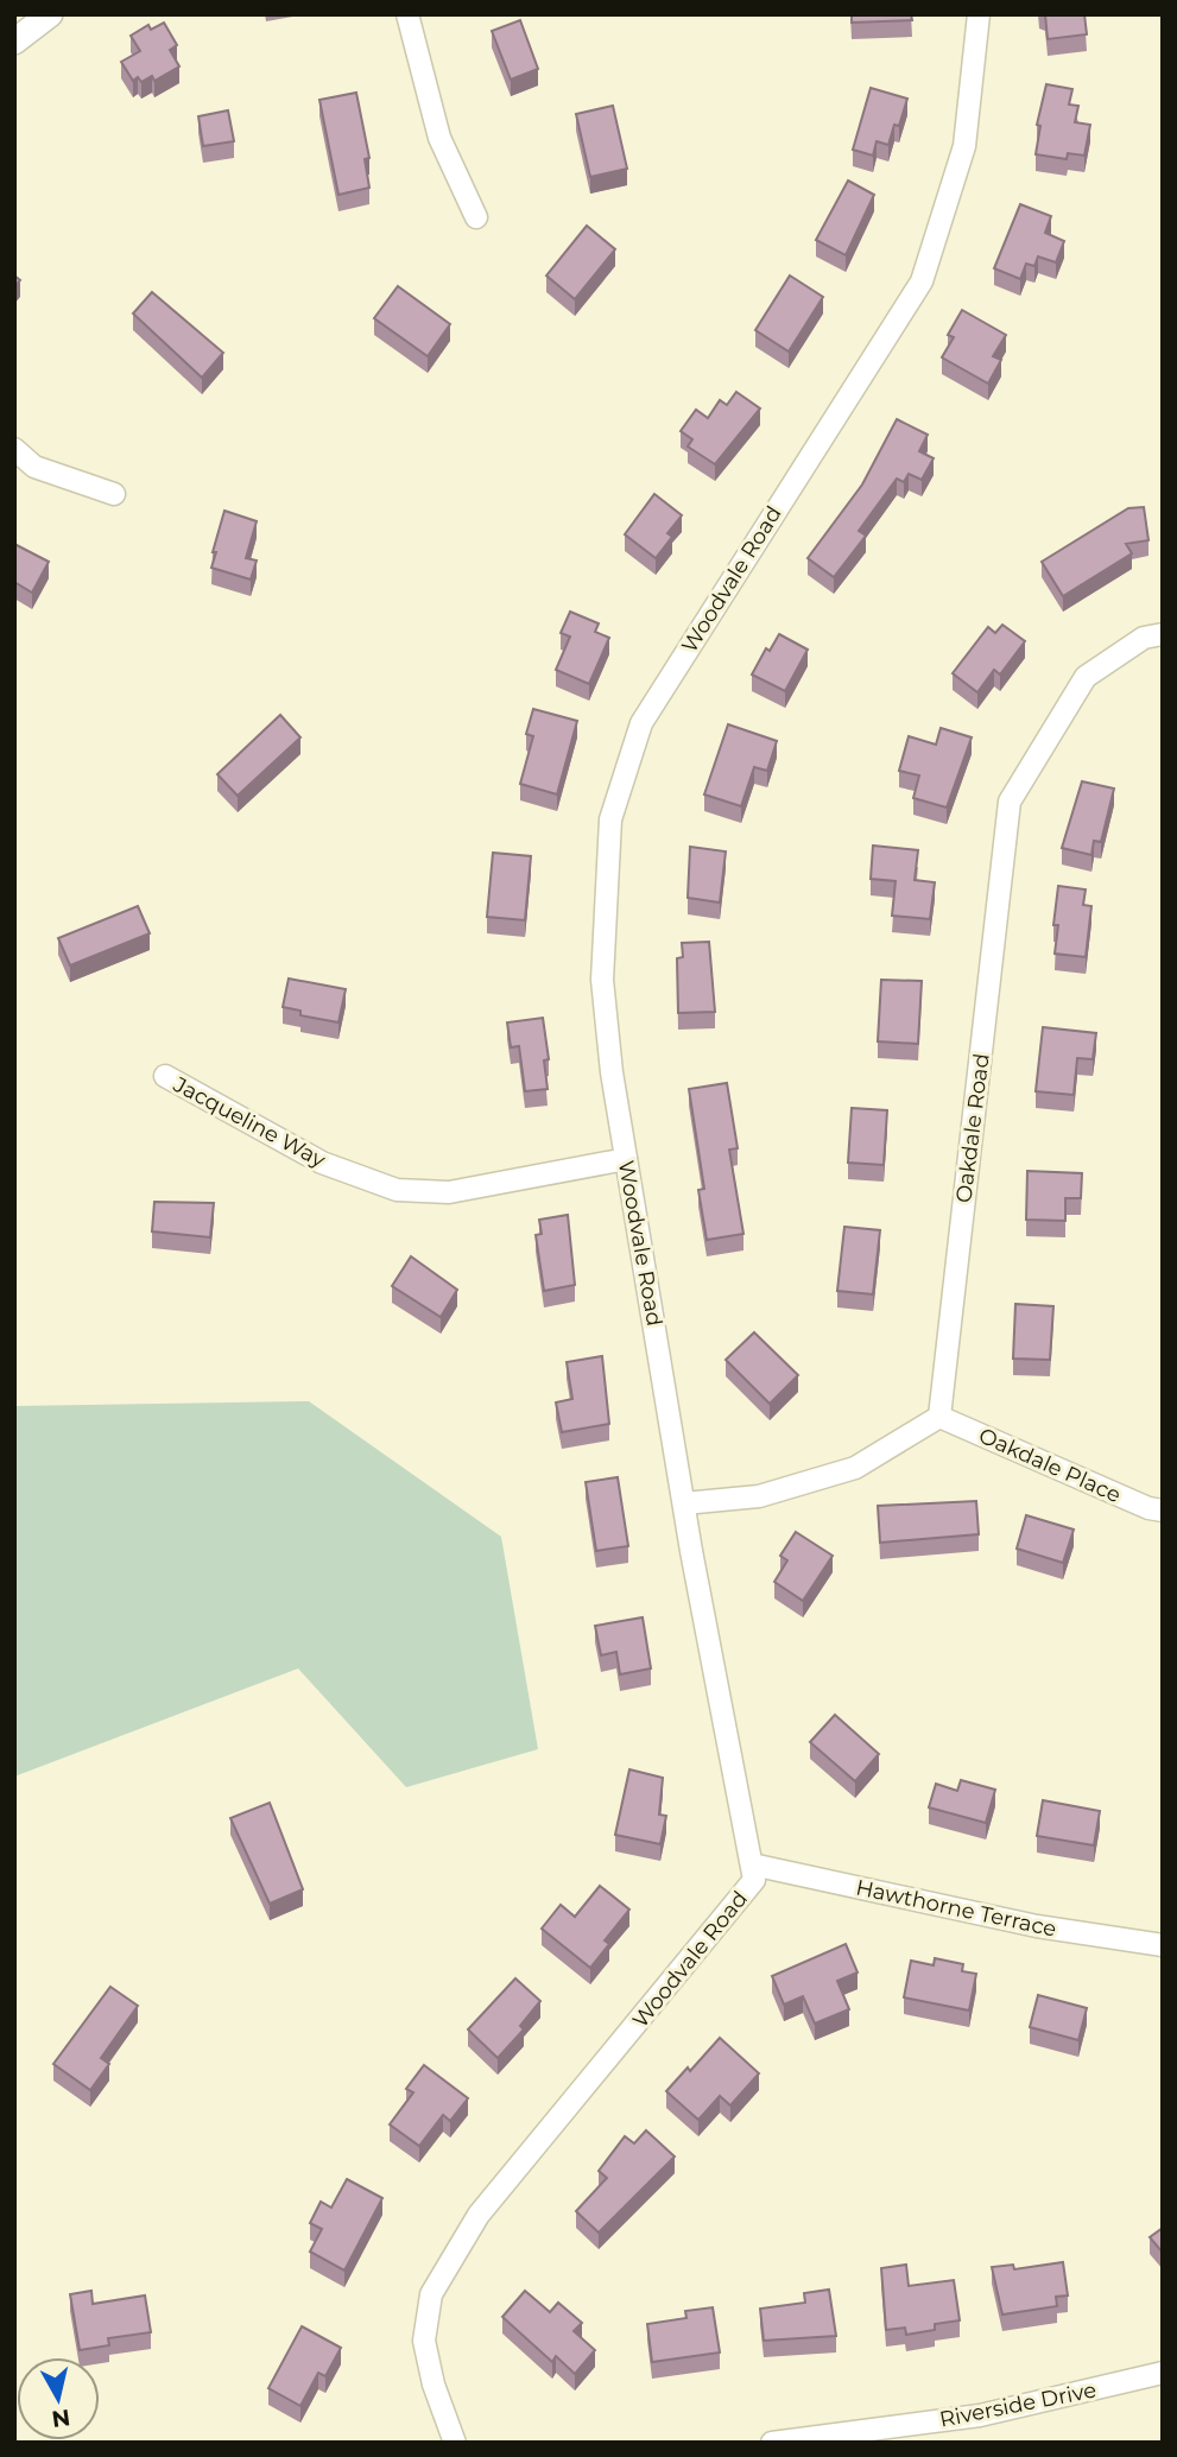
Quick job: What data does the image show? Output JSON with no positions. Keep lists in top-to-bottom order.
{
  "streets": {
    "street": [
      "Woodvale Road",
      "Jacqueline Way",
      "Oakdale Road",
      "Oakdale Place",
      "Hawthorne Terrace",
      "Riverside Drive"
    ]
  },
  "crossings": [
    ["Woodvale Road", "Jacqueline Way"],
    ["Woodvale Road", "Hawthorne Terrace"],
    ["Oakdale Road", "Oakdale Place"]
  ],
  "north": "bottom"
}
